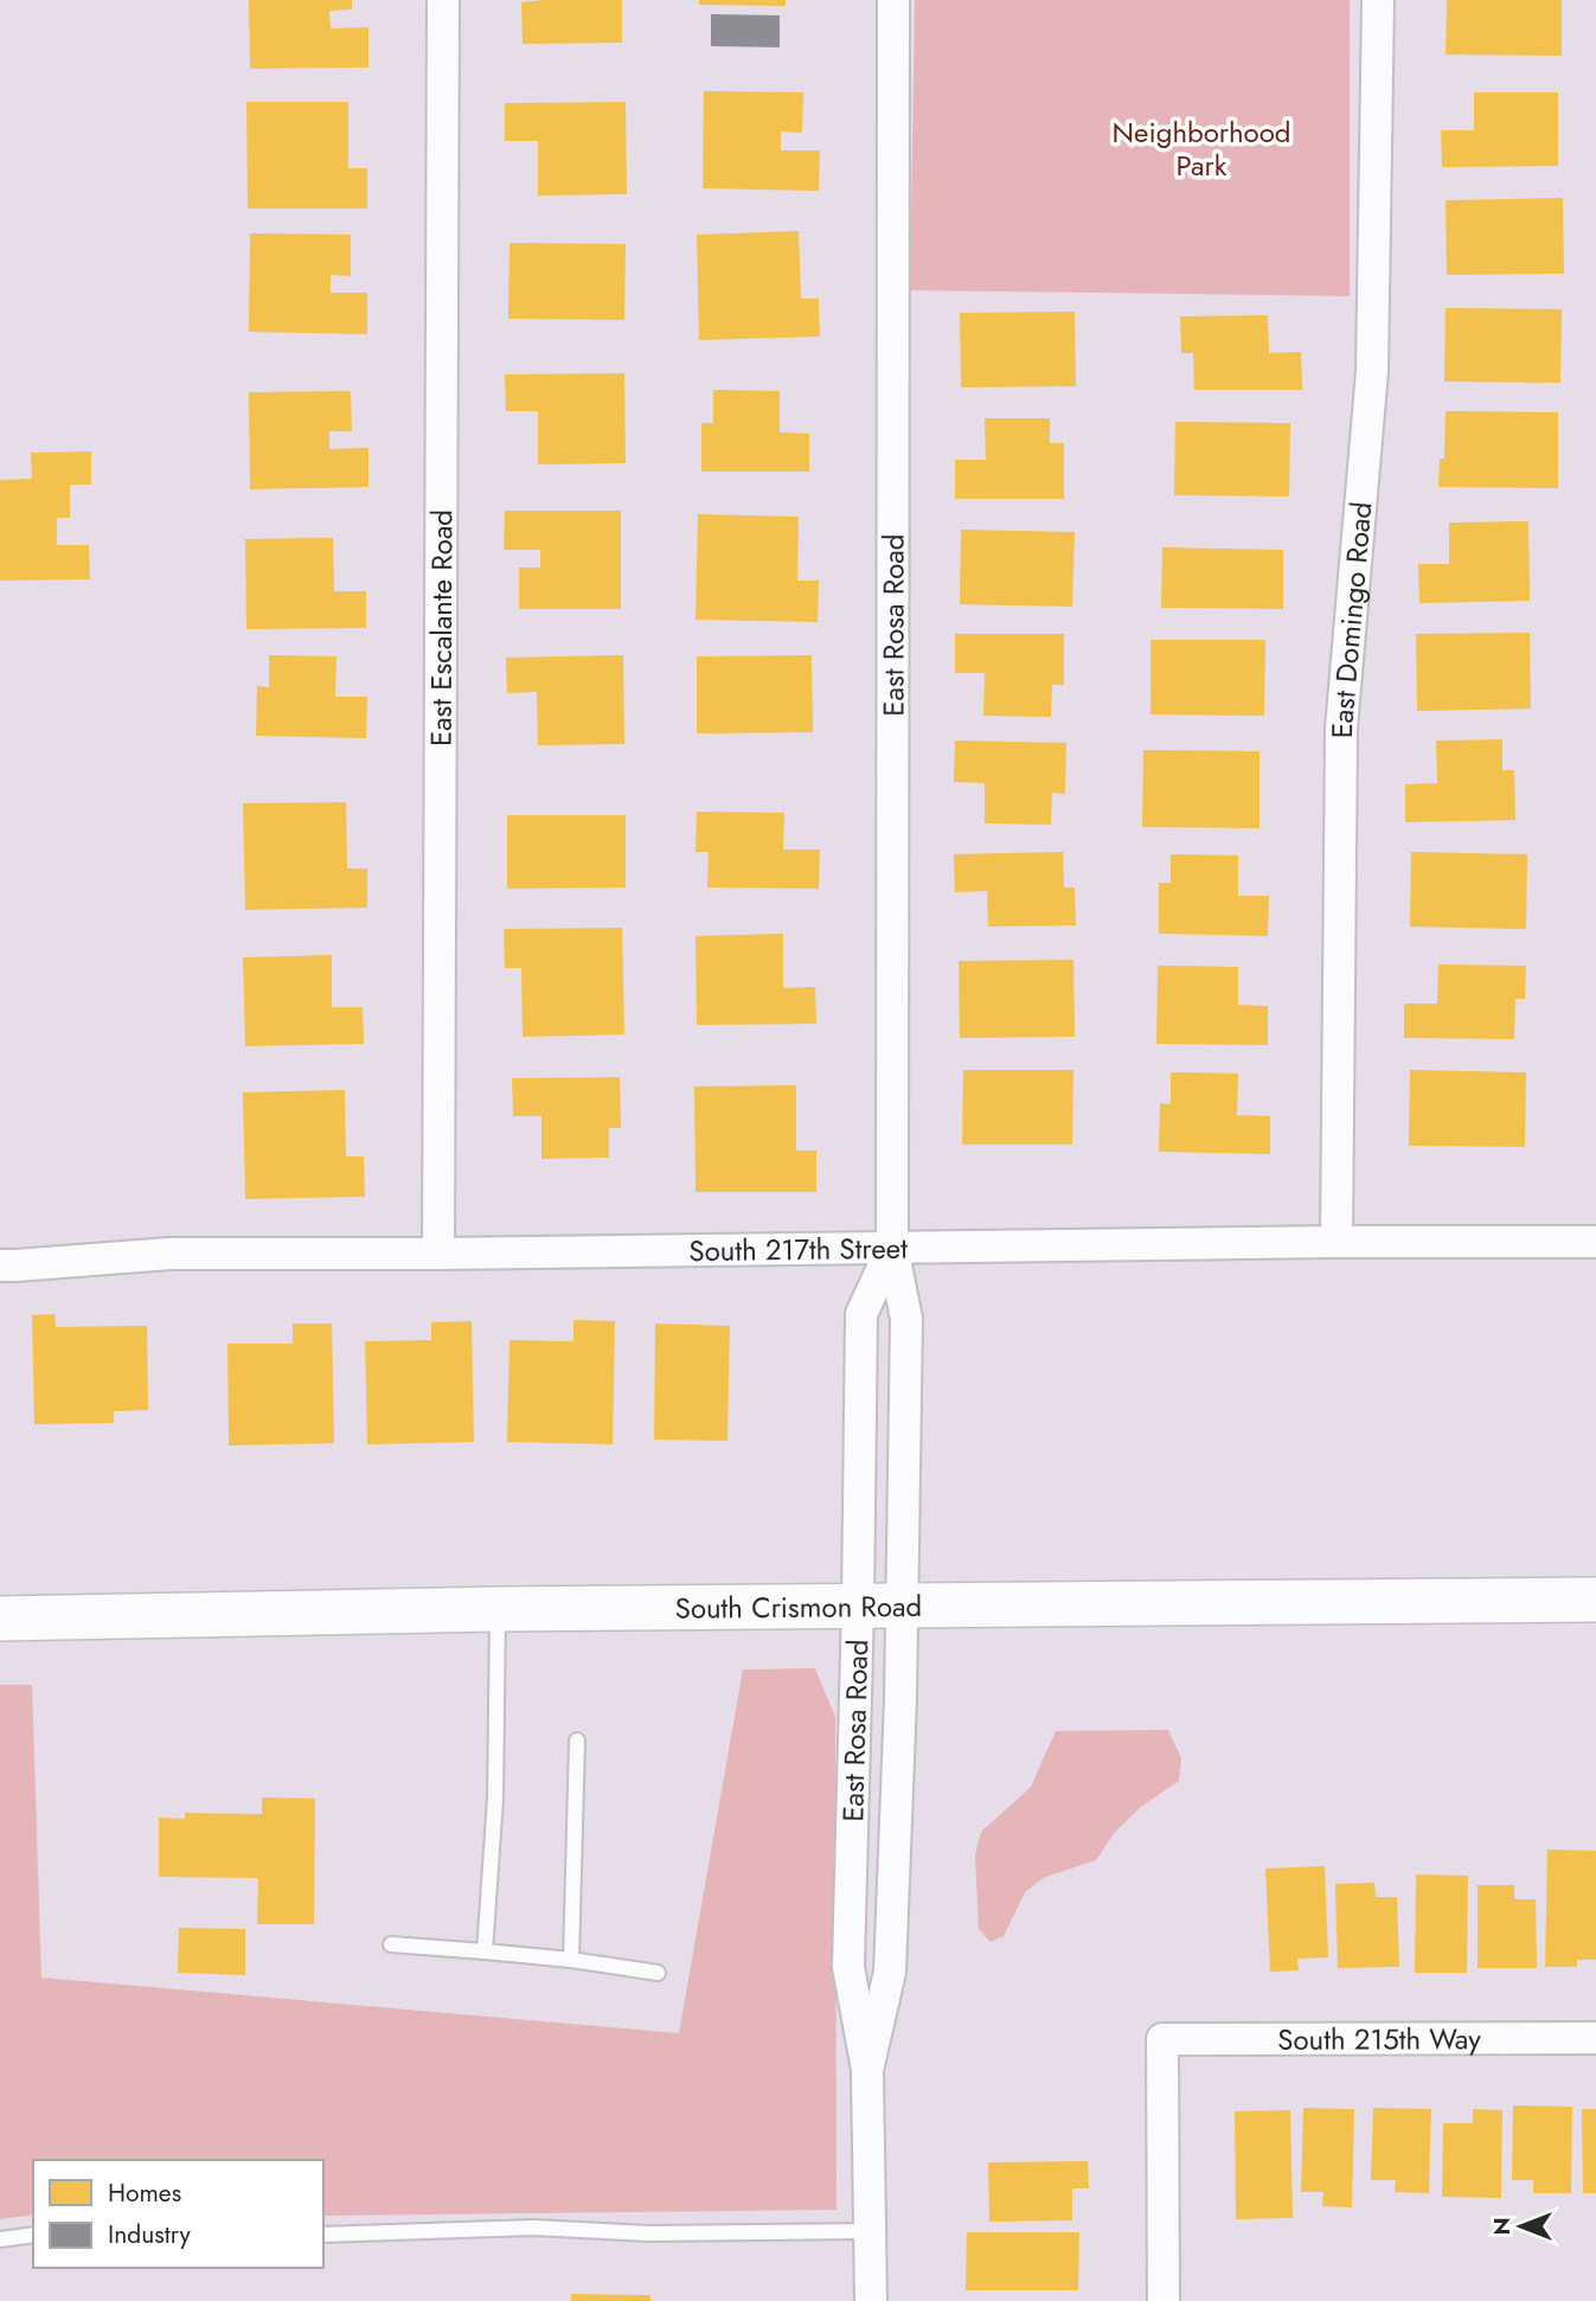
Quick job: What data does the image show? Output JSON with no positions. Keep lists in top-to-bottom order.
{
  "streets": {
    "street": [
      "East Domingo Road",
      "East Rosa Road",
      "East Escalante Road",
      "South 217th Street",
      "South Crismon Road",
      "South 215th Way"
    ]
  },
  "crossings": [
    ["East Domingo Road", "South 217th Street"],
    ["East Rosa Road", "South 217th Street"],
    ["East Rosa Road", "South Crismon Road"],
    ["East Escalante Road", "South 217th Street"]
  ],
  "parks": ["Neighborhood Park"],
  "legend": ["Homes", "Industry"],
  "north": "left"
}
